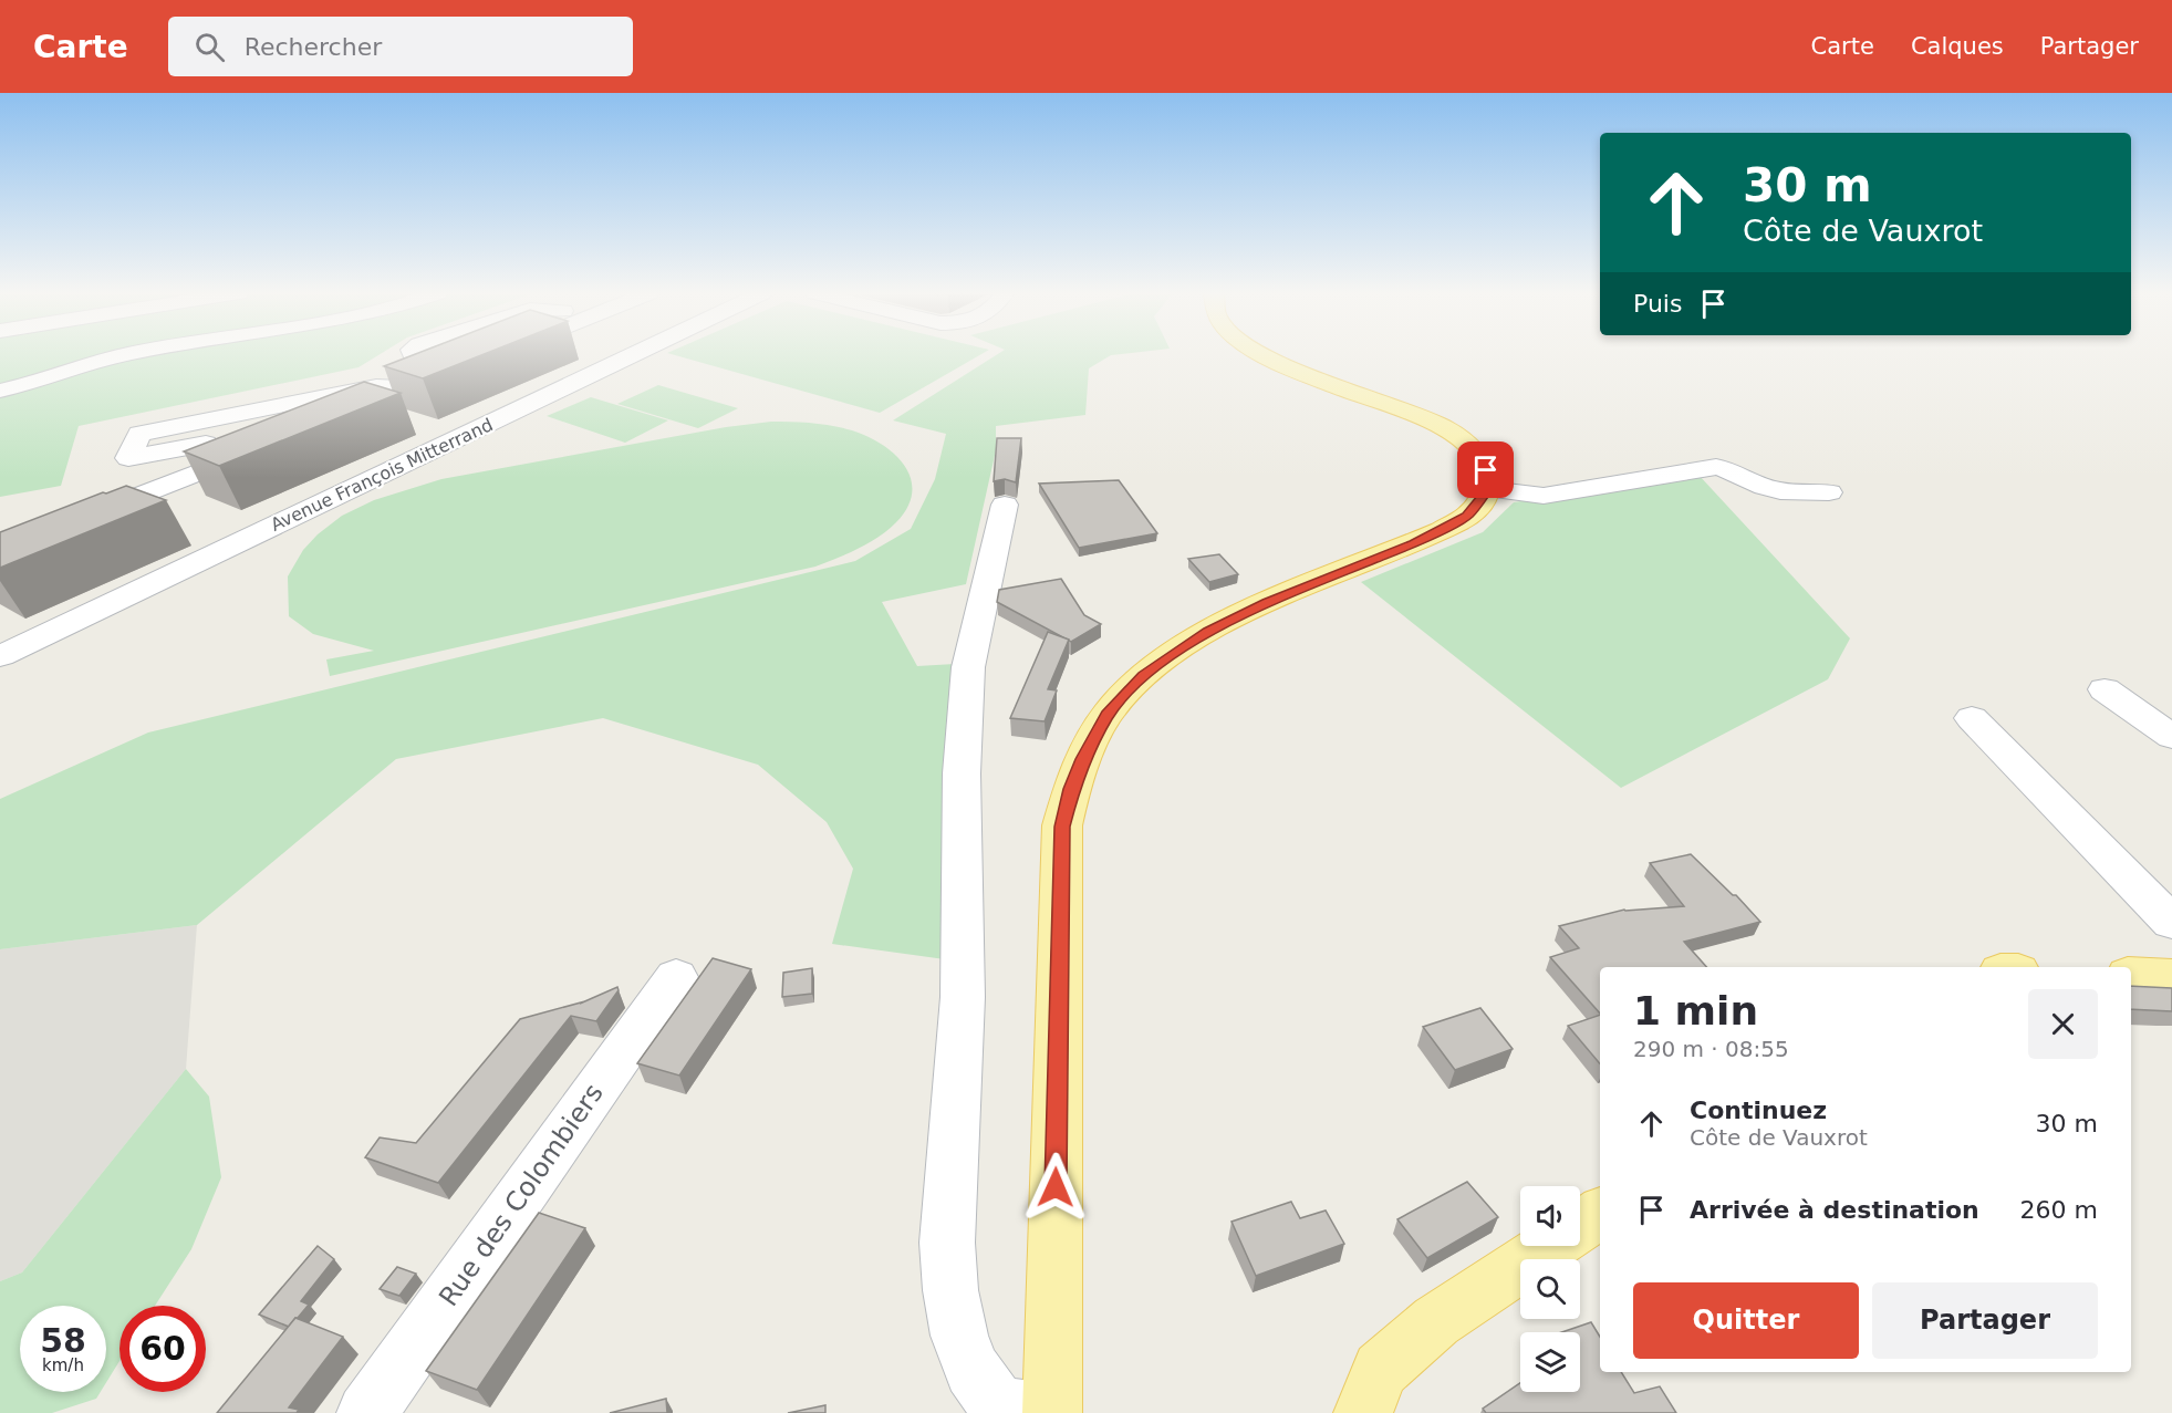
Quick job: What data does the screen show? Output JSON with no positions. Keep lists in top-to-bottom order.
{
  "streets": {
    "street": ["Avenue François Mitterrand", "Rue des Colombiers"]
  },
  "page": {
    "header": "Carte",
    "search": "Rechercher",
    "nav": ["Carte", "Calques", "Partager"],
    "turn": ["30 m", "Côte de Vauxrot"],
    "then": "Puis",
    "heading": ["1 min", "290 m · 08:55"],
    "list": [
      {
        "name": "Continuez",
        "note": "Côte de Vauxrot",
        "value": "30 m"
      },
      {
        "name": "Arrivée à destination",
        "value": "260 m"
      }
    ],
    "buttons": ["Quitter", "Partager"],
    "speed": "58 km/h",
    "limit": "60"
  }
}
